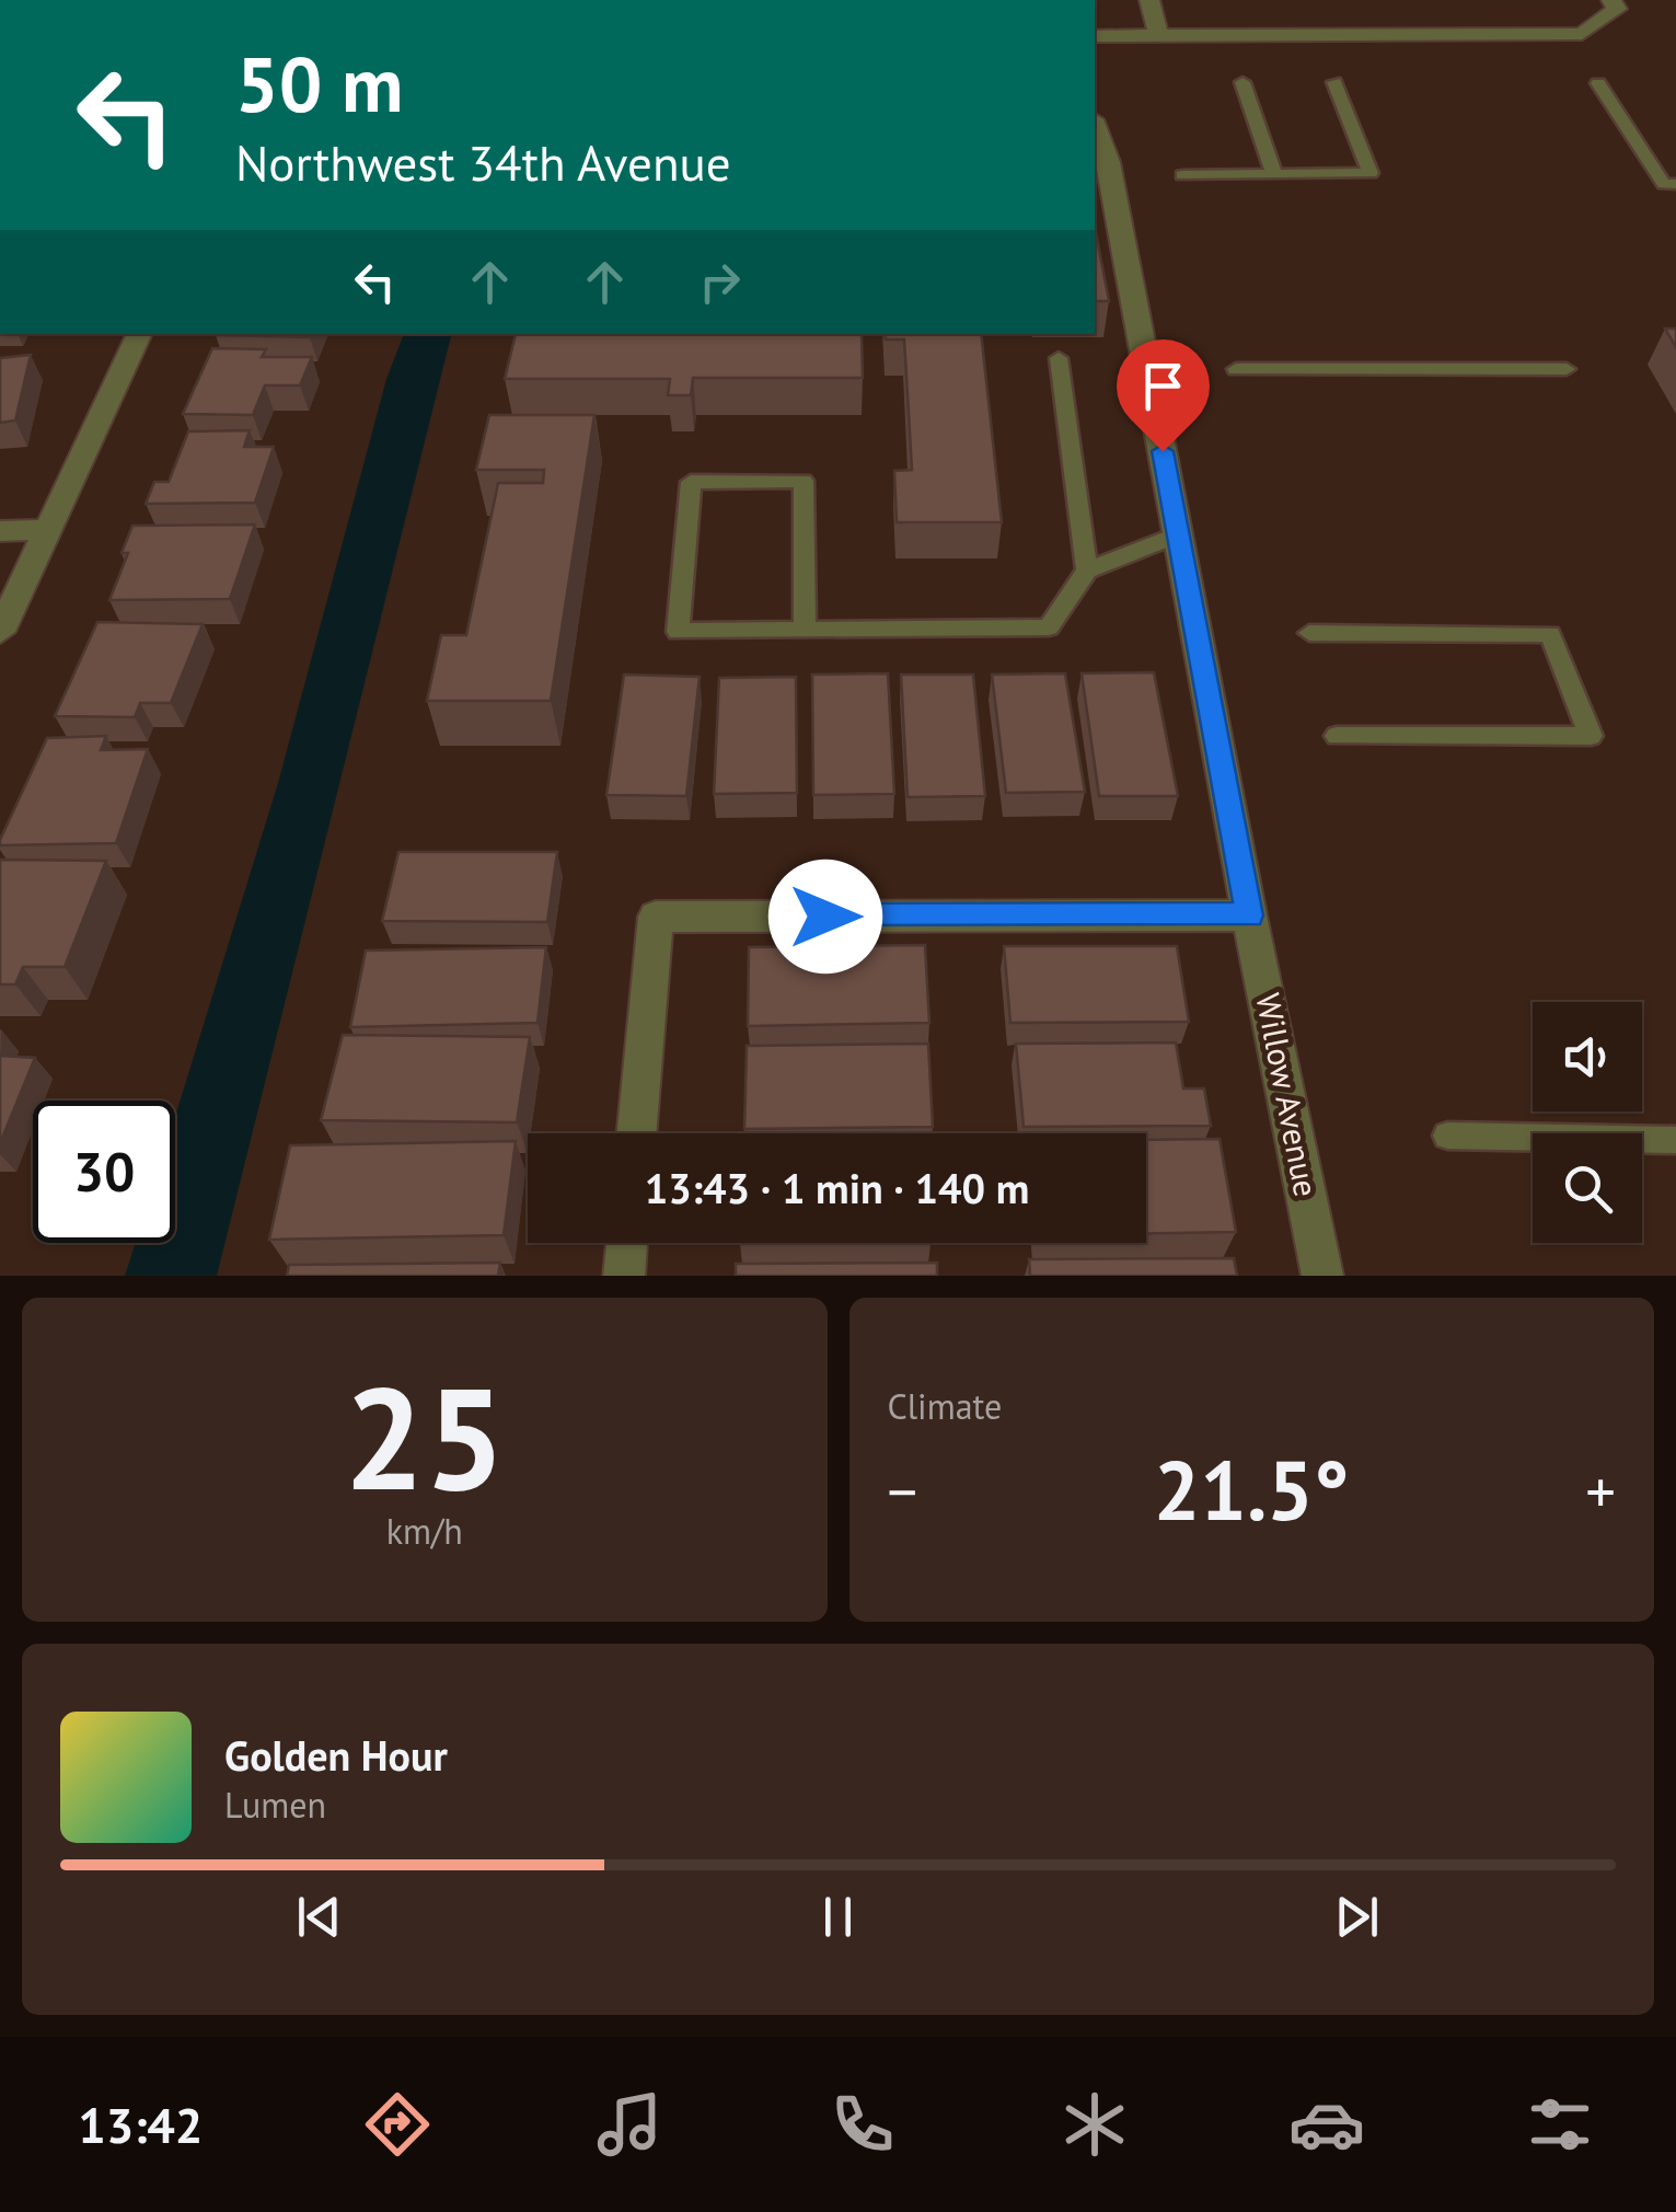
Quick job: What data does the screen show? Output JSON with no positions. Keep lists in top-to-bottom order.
{
  "streets": {
    "street": ["Willow Avenue"]
  },
  "page": {
    "turn": ["50 m", "Northwest 34th Avenue"],
    "limit": "30",
    "trip": "13:43 · 1 min · 140 m",
    "tile": [
      ["25", "km/h"],
      "Climate"
    ],
    "heat": ["−", "21.5°", "+"],
    "song": ["Golden Hour", "Lumen"],
    "tabs": "13:42"
  }
}
